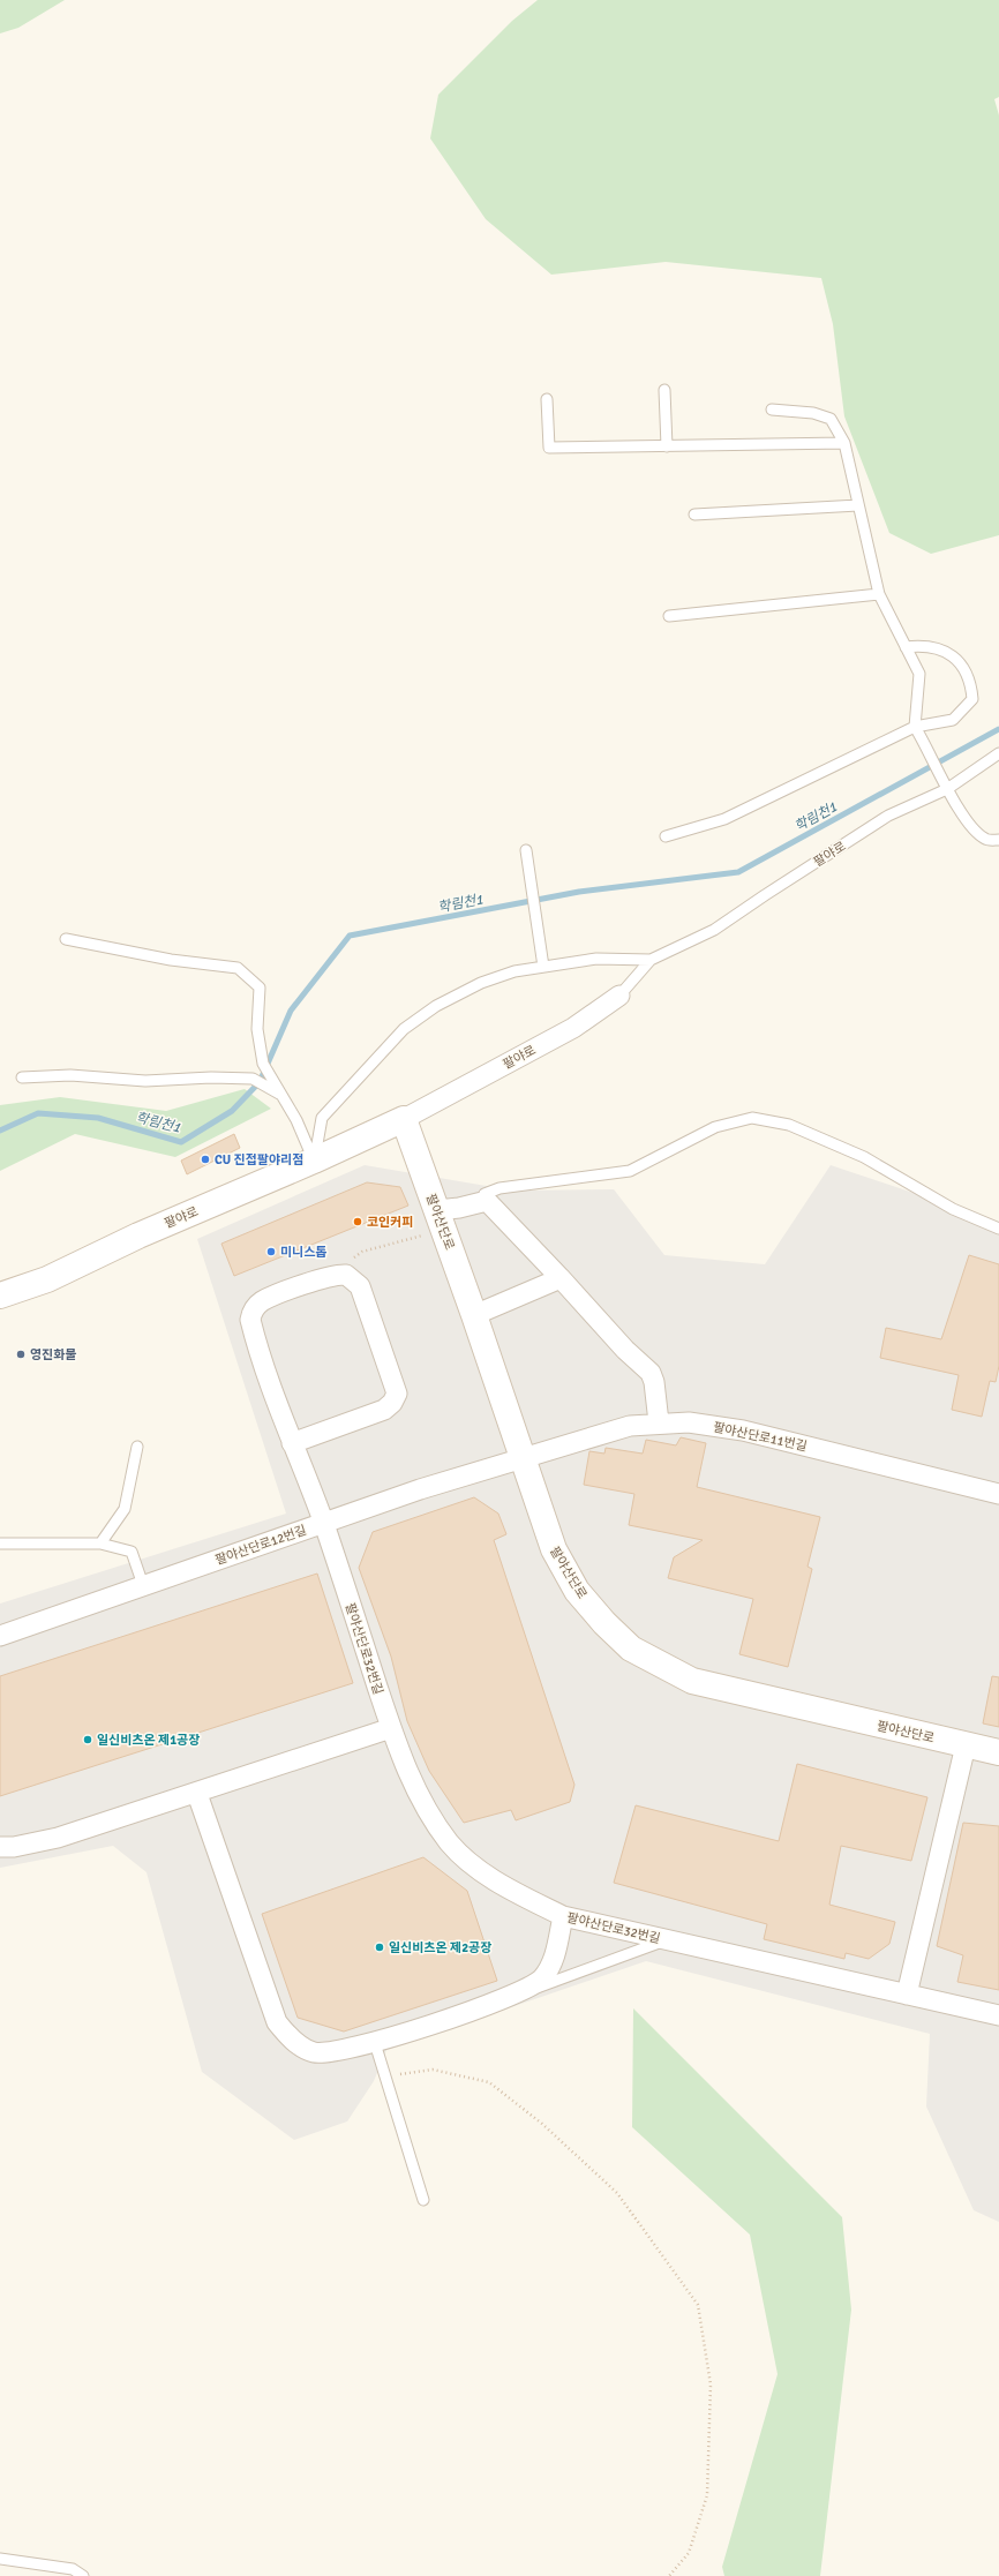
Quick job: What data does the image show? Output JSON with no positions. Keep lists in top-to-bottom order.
{
  "streets": {
    "street": [
      "팔야로",
      "팔야산단로",
      "팔야산단로11번길",
      "팔야산단로12번길",
      "팔야산단로32번길"
    ]
  },
  "crossings": [
    ["팔야로", "팔야산단로"],
    ["팔야산단로", "팔야산단로11번길"],
    ["팔야산단로", "팔야산단로12번길"],
    ["팔야산단로11번길", "팔야산단로12번길"],
    ["팔야산단로12번길", "팔야산단로32번길"]
  ],
  "water": ["학림천1"],
  "places": [
    "CU 진접팔야리점",
    "코인커피",
    "미니스톱",
    "영진화물",
    "일신비츠온 제1공장",
    "일신비츠온 제2공장"
  ]
}
